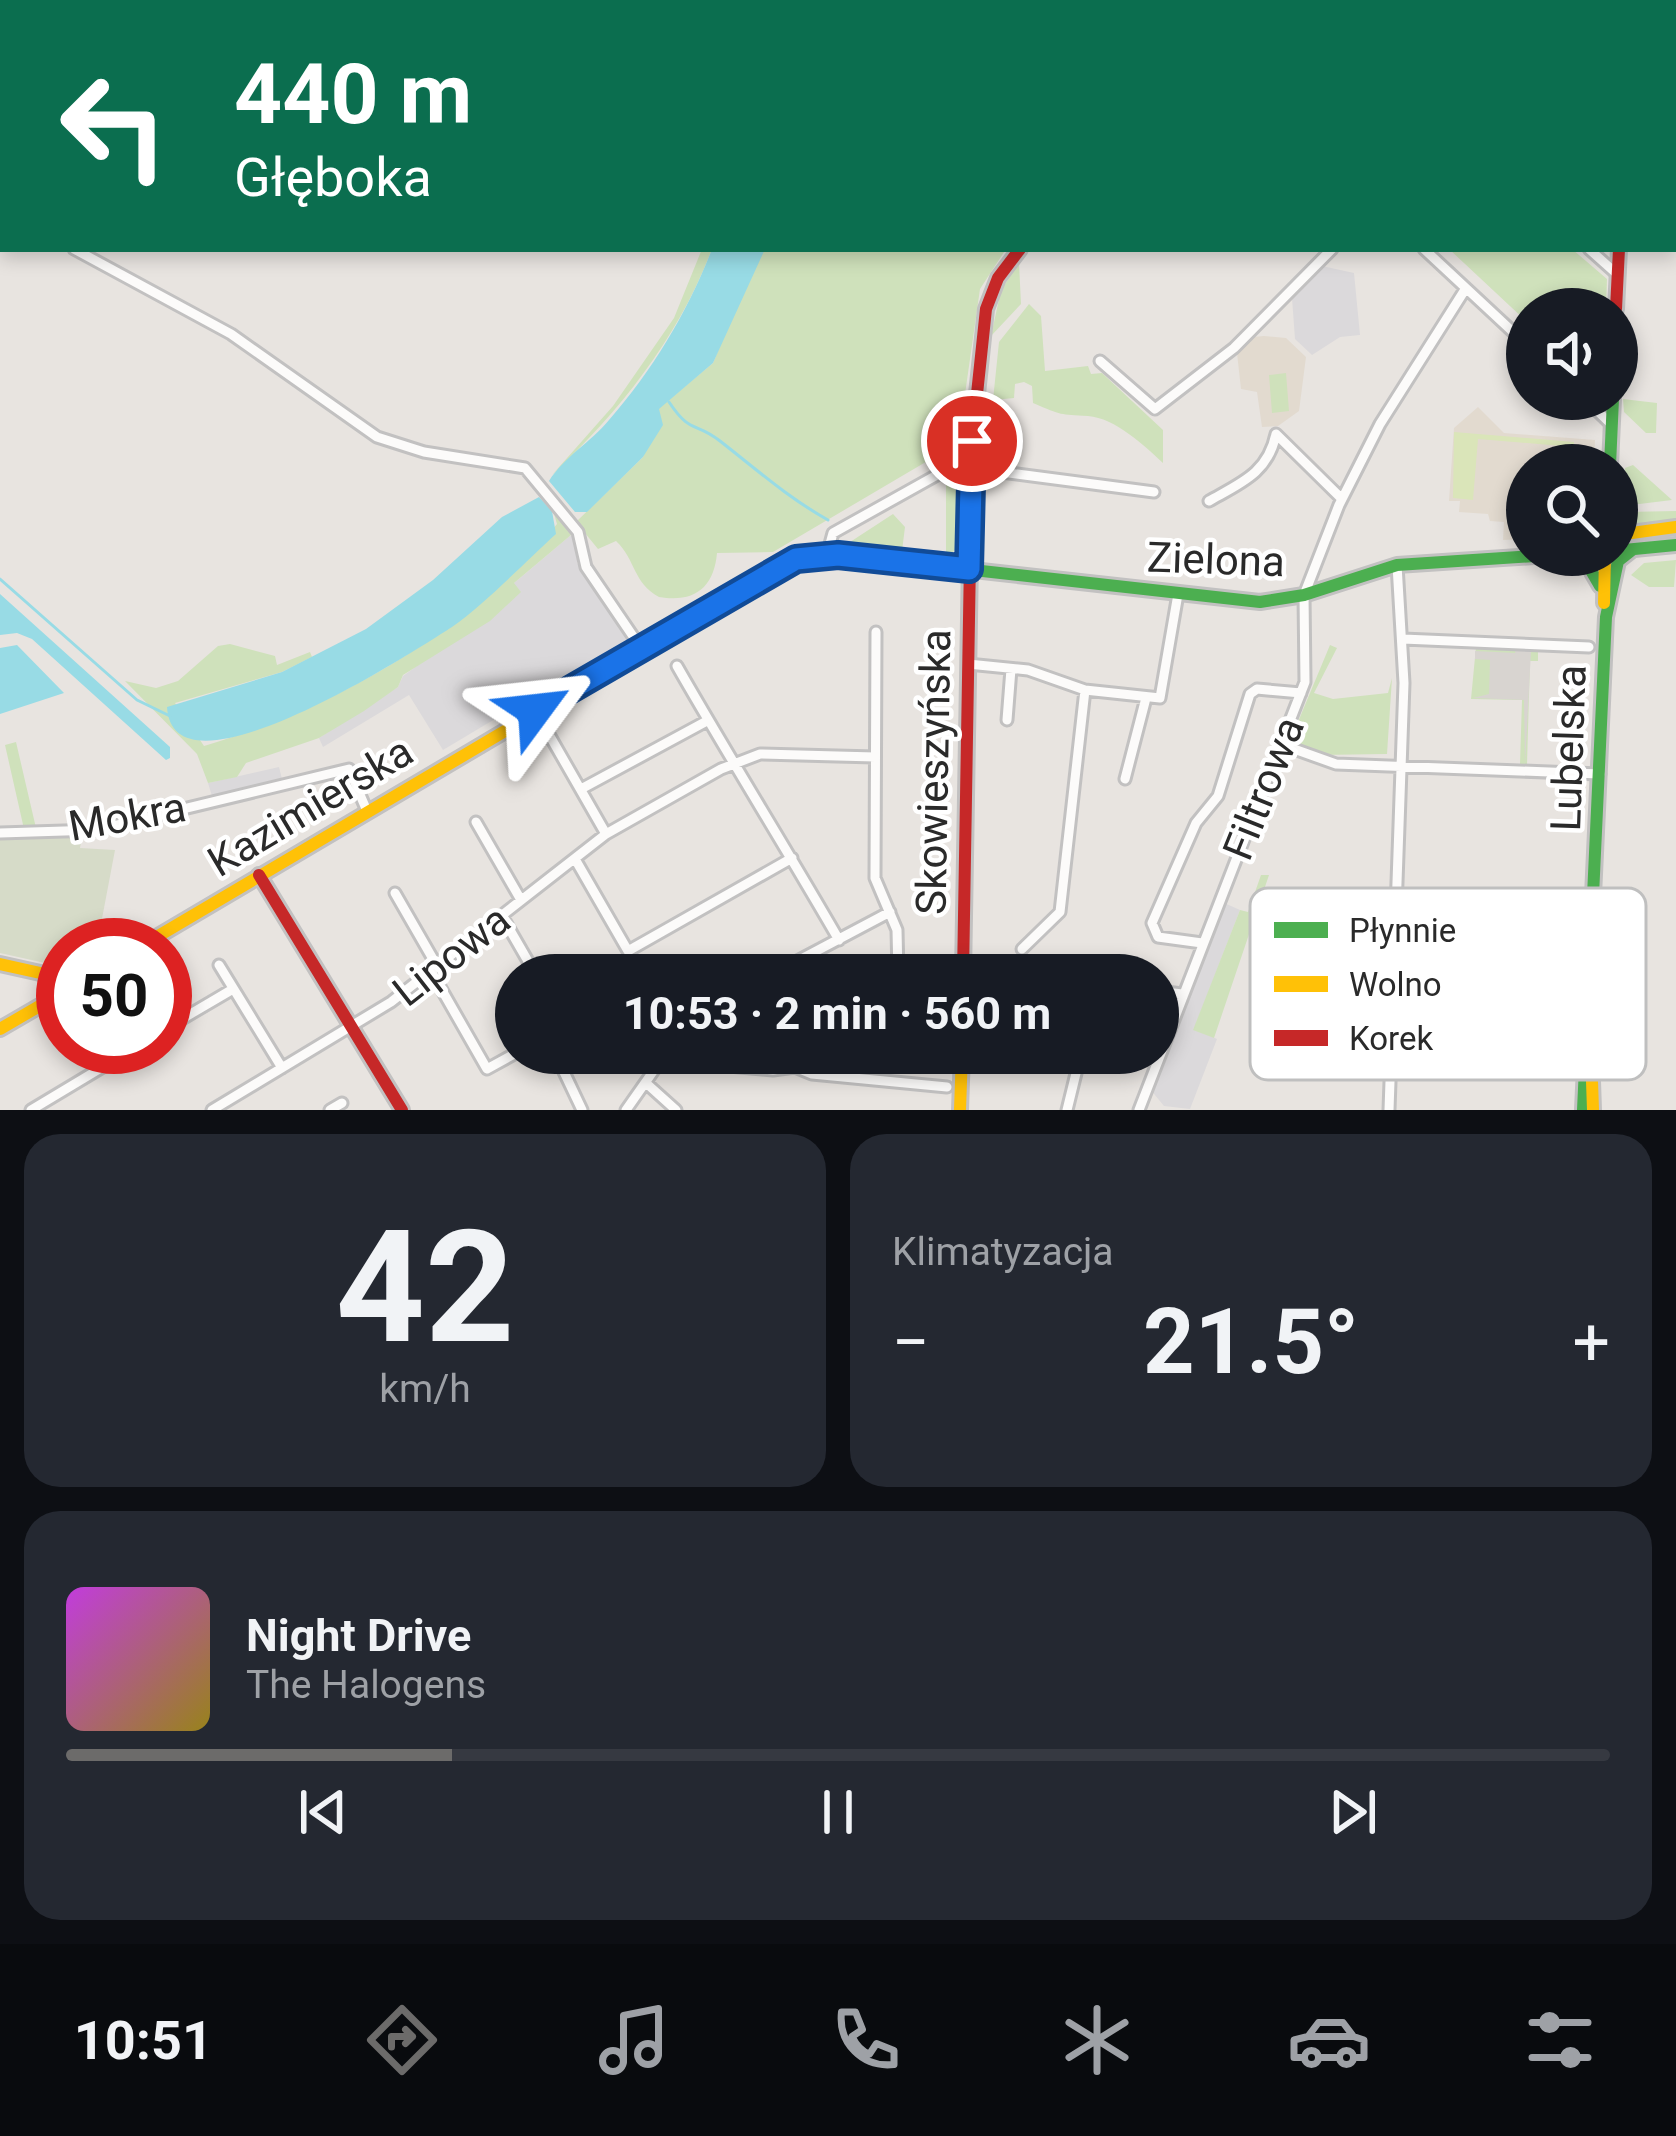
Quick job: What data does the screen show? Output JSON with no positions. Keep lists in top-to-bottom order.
{
  "streets": {
    "main road": [
      "Zielona",
      "Lubelska",
      "Skowieszyńska",
      "Kazimierska"
    ],
    "street": ["Filtrowa", "Mokra", "Lipowa"]
  },
  "crossings": [
    ["Zielona", "Skowieszyńska"],
    ["Zielona", "Filtrowa"],
    ["Zielona", "Kazimierska"],
    ["Skowieszyńska", "Kazimierska"],
    ["Kazimierska", "Mokra"]
  ],
  "legend": ["Płynnie", "Wolno", "Korek"],
  "page": {
    "turn": ["440 m", "Głęboka"],
    "limit": "50",
    "trip": "10:53 · 2 min · 560 m",
    "tile": [
      ["42", "km/h"],
      "Klimatyzacja"
    ],
    "heat": ["−", "21.5°", "+"],
    "song": ["Night Drive", "The Halogens"],
    "tabs": "10:51"
  }
}
